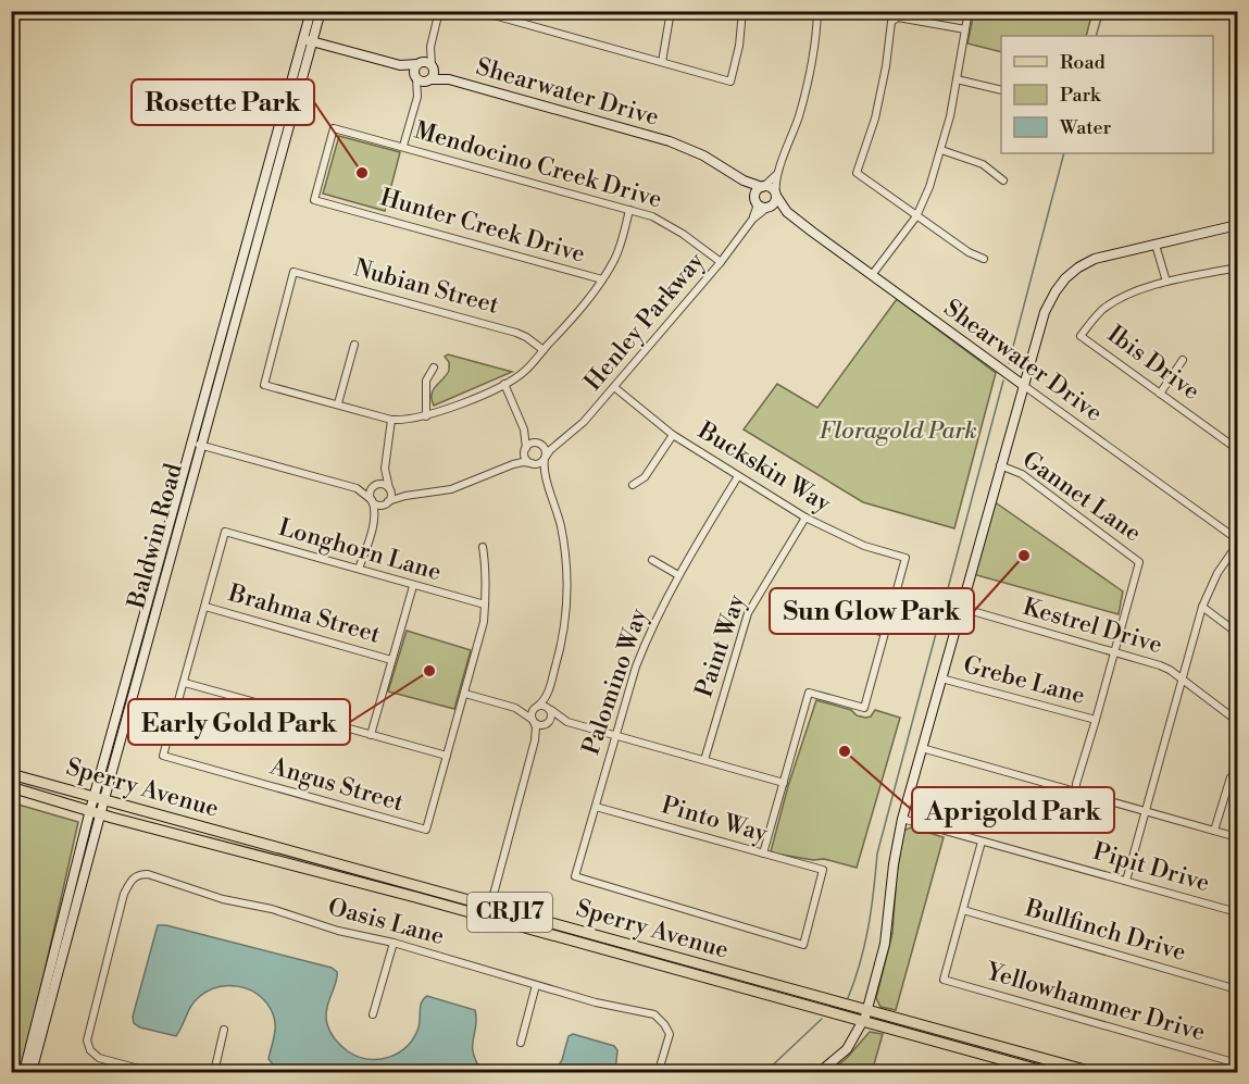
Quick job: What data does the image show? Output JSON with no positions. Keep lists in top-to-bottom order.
{
  "streets": {
    "main road": ["Sperry Avenue", "CR J17"],
    "street": [
      "Shearwater Drive",
      "Mendocino Creek Drive",
      "Hunter Creek Drive",
      "Nubian Street",
      "Henley Parkway",
      "Ibis Drive",
      "Buckskin Way",
      "Gannet Lane",
      "Baldwin Road",
      "Longhorn Lane",
      "Brahma Street",
      "Kestrel Drive",
      "Paint Way",
      "Grebe Lane",
      "Palomino Way",
      "Angus Street",
      "Pinto Way",
      "Pipit Drive",
      "Oasis Lane",
      "Bullfinch Drive",
      "Yellowhammer Drive"
    ]
  },
  "crossings": [
    ["Shearwater Drive", "Henley Parkway"],
    ["Mendocino Creek Drive", "Hunter Creek Drive"],
    ["Mendocino Creek Drive", "Henley Parkway"],
    ["Henley Parkway", "Buckskin Way"],
    ["Buckskin Way", "Paint Way"],
    ["Buckskin Way", "Palomino Way"],
    ["Gannet Lane", "Kestrel Drive"],
    ["Baldwin Road", "Sperry Avenue"],
    ["Longhorn Lane", "Brahma Street"],
    ["Palomino Way", "Pinto Way"],
    ["Bullfinch Drive", "Yellowhammer Drive"]
  ],
  "parks": ["Floragold Park"],
  "places": [
    "Rosette Park",
    "Sun Glow Park",
    "Early Gold Park",
    "Aprigold Park"
  ],
  "legend": ["Road", "Park", "Water"]
}
